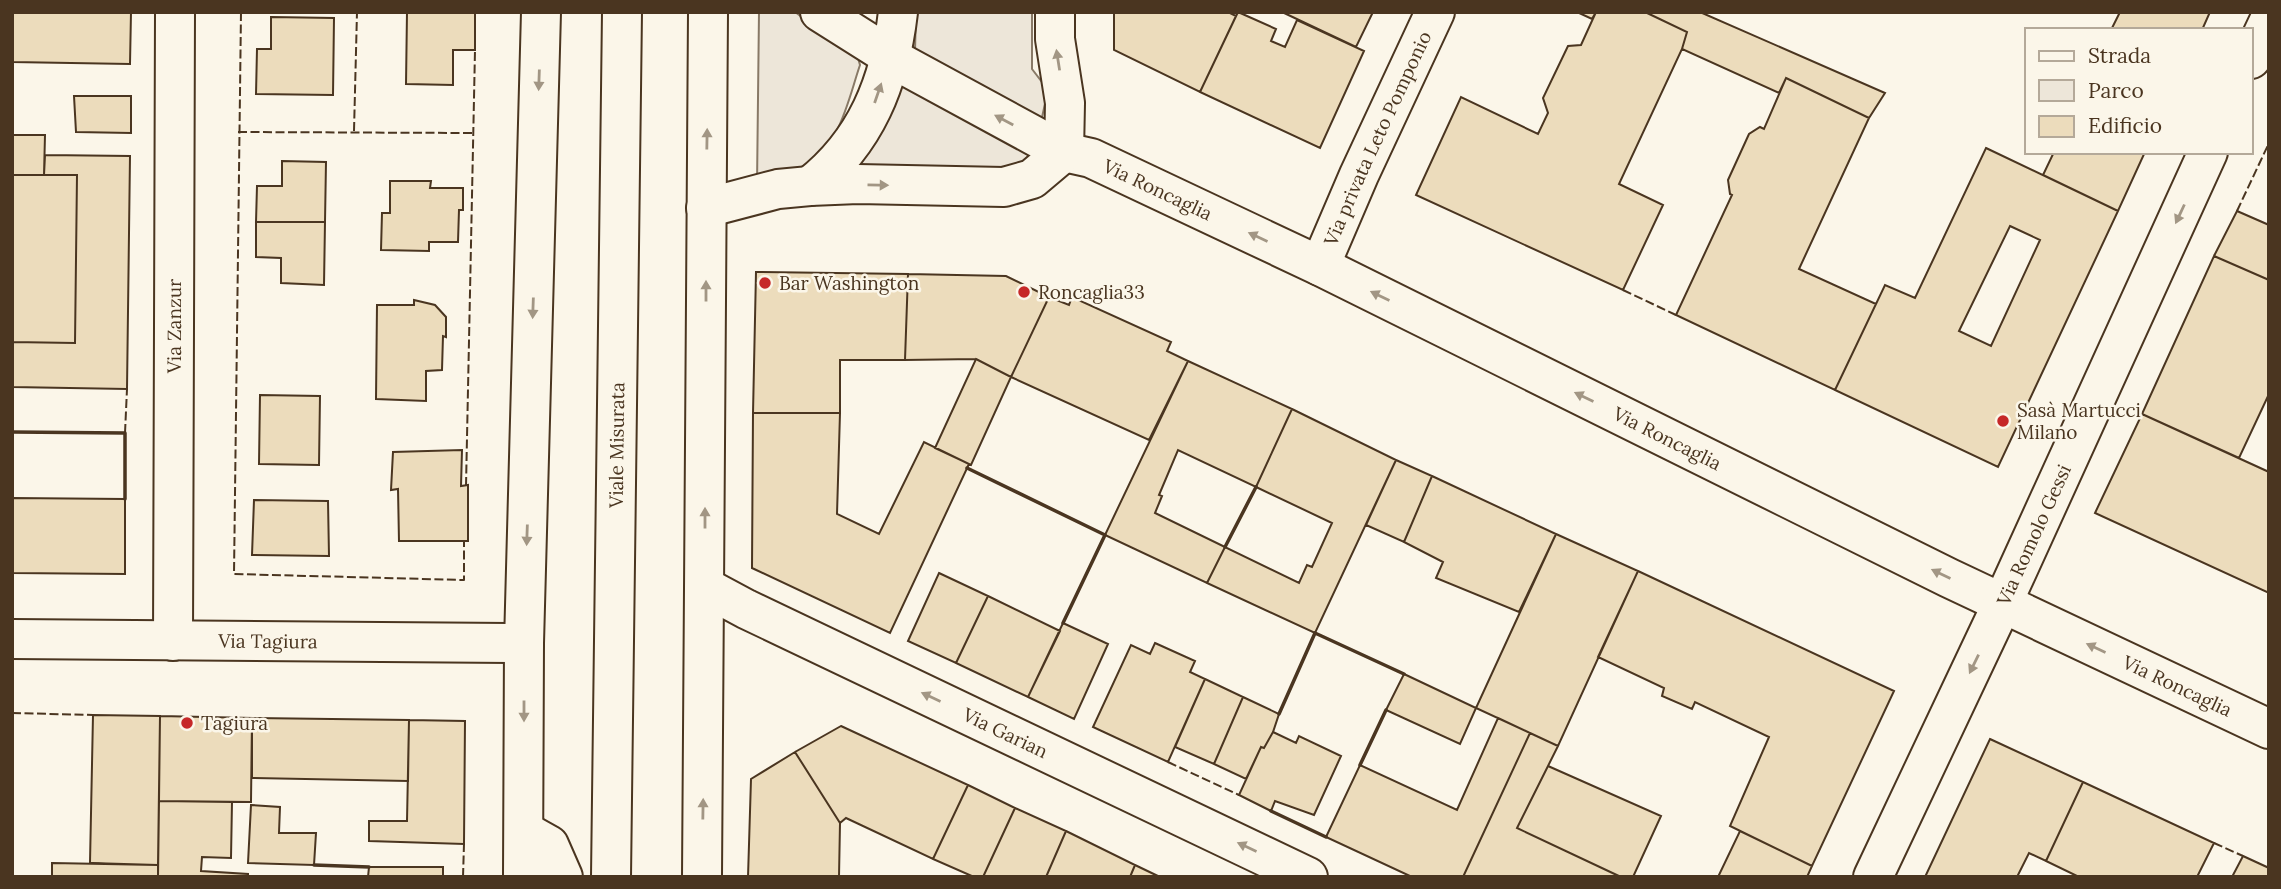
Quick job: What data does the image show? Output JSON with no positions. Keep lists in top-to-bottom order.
{
  "streets": {
    "street": [
      "Via privata Leto Pomponio",
      "Via Roncaglia",
      "Via Zanzur",
      "Viale Misurata",
      "Via Romolo Gessi",
      "Via Tagiura",
      "Via Garian"
    ]
  },
  "crossings": [
    ["Via privata Leto Pomponio", "Via Roncaglia"],
    ["Via Roncaglia", "Via Romolo Gessi"],
    ["Via Zanzur", "Via Tagiura"]
  ],
  "one_way": ["Via Roncaglia", "Via Romolo Gessi", "Via Garian"],
  "places": [
    "Bar Washington",
    "Roncaglia33",
    "Sasà Martucci Milano",
    "Tagiura"
  ],
  "legend": ["Strada", "Parco", "Edificio"]
}
